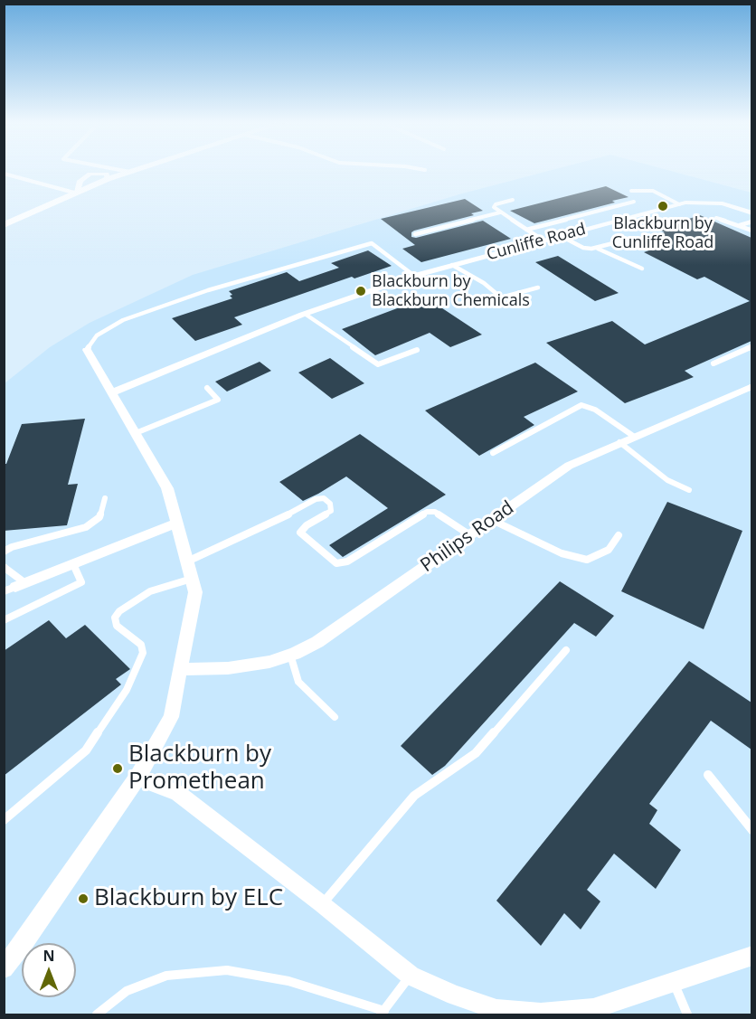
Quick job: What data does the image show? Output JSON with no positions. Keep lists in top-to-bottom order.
{
  "streets": {
    "street": ["Cunliffe Road", "Philips Road"]
  },
  "places": [
    "Blackburn by Cunliffe Road",
    "Blackburn by Blackburn Chemicals",
    "Blackburn by Promethean",
    "Blackburn by ELC"
  ],
  "north": "top"
}
